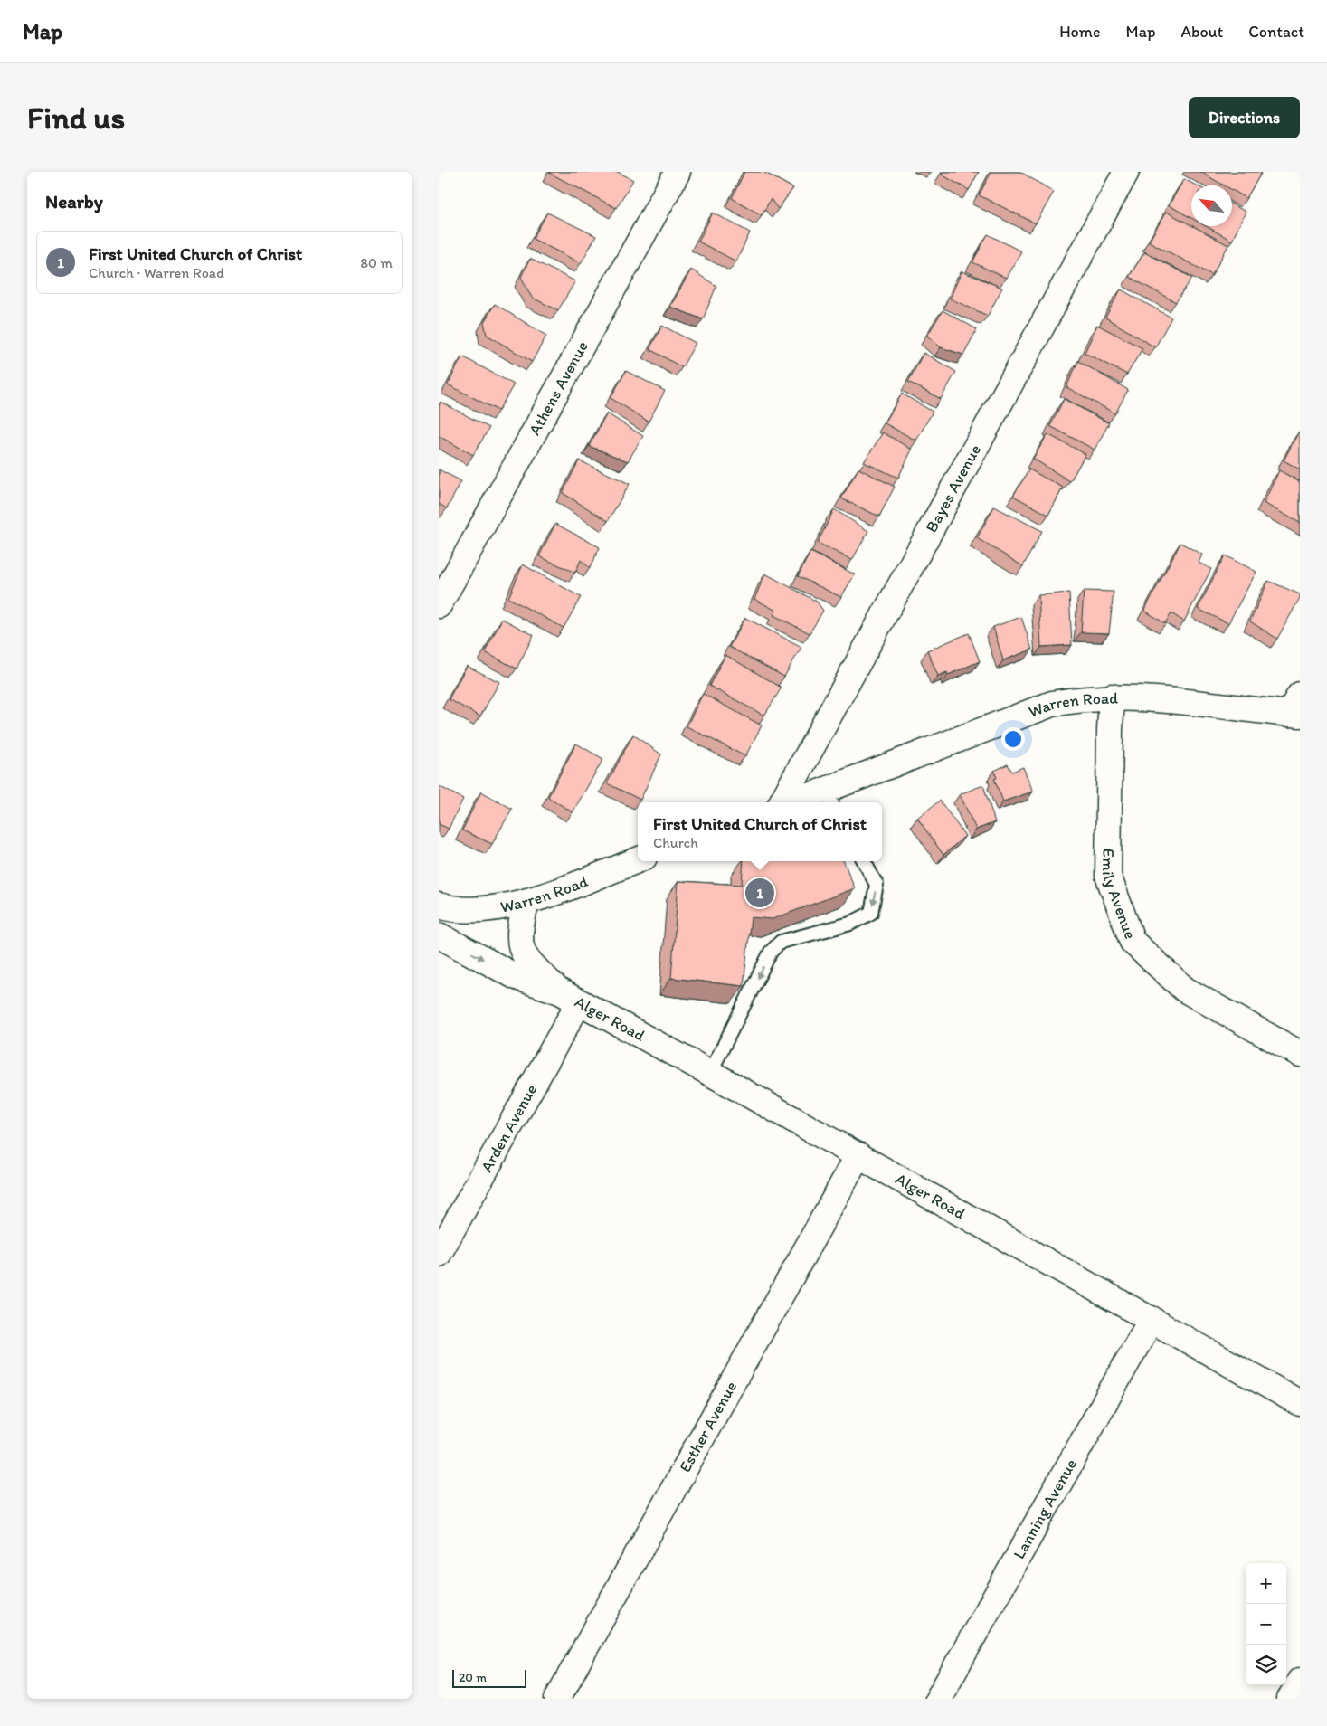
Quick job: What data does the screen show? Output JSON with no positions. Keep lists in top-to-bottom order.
{
  "streets": {
    "street": [
      "Athens Avenue",
      "Bayes Avenue",
      "Warren Road",
      "Emily Avenue",
      "Alger Road",
      "Arden Avenue",
      "Esther Avenue",
      "Lanning Avenue"
    ]
  },
  "crossings": [
    ["Warren Road", "Emily Avenue"],
    ["Warren Road", "Alger Road"],
    ["Alger Road", "Arden Avenue"],
    ["Alger Road", "Esther Avenue"],
    ["Alger Road", "Lanning Avenue"]
  ],
  "scale_bar": "20 m",
  "north": "top left",
  "page": {
    "header": "Map",
    "nav": [
      "Home",
      "Map",
      "About",
      "Contact"
    ],
    "buttons": "Directions",
    "title": "Find us",
    "heading": "Nearby",
    "list": [
      {
        "mark": "1",
        "name": "First United Church of Christ",
        "note": "Church · Warren Road",
        "value": "80 m"
      }
    ],
    "popup": ["First United Church of Christ", "Church"],
    "pins": "1",
    "map_buttons": ["+", "−"],
    "scale": "20 m"
  }
}
